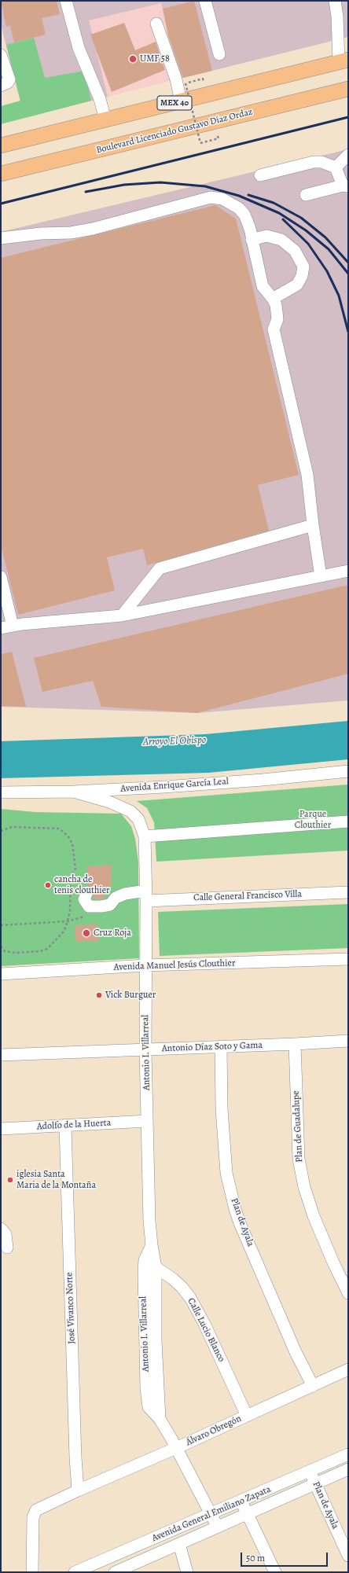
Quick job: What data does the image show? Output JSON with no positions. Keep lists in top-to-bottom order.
{
  "streets": {
    "main road": ["MEX 40", "Boulevard Licenciado Gustavo Díaz Ordaz"],
    "street": [
      "Avenida Enrique García Leal",
      "Calle General Francisco Villa",
      "Avenida Manuel Jesús Clouthier",
      "Antonio Díaz Soto y Gama",
      "Antonio I. Villarreal",
      "Adolfo de la Huerta",
      "Plan de Guadalupe",
      "Plan de Ayala",
      "José Vivanco Norte",
      "Calle Lucio Blanco",
      "Álvaro Obregón",
      "Avenida General Emiliano Zapata"
    ]
  },
  "crossings": [
    ["Avenida Enrique García Leal", "Antonio I. Villarreal"],
    ["Calle General Francisco Villa", "Antonio I. Villarreal"],
    ["Avenida Manuel Jesús Clouthier", "Antonio I. Villarreal"],
    ["Antonio Díaz Soto y Gama", "Antonio I. Villarreal"],
    ["Antonio Díaz Soto y Gama", "Plan de Guadalupe"],
    ["Antonio Díaz Soto y Gama", "Plan de Ayala"],
    ["Antonio I. Villarreal", "Adolfo de la Huerta"],
    ["Antonio I. Villarreal", "Calle Lucio Blanco"],
    ["Antonio I. Villarreal", "Álvaro Obregón"],
    ["Antonio I. Villarreal", "Avenida General Emiliano Zapata"],
    ["Adolfo de la Huerta", "José Vivanco Norte"],
    ["Plan de Ayala", "Álvaro Obregón"],
    ["Plan de Ayala", "Avenida General Emiliano Zapata"],
    ["José Vivanco Norte", "Álvaro Obregón"],
    ["Calle Lucio Blanco", "Álvaro Obregón"]
  ],
  "water": ["Arroyo El Obispo"],
  "parks": ["Parque Clouthier"],
  "places": [
    "UMF 58",
    "cancha de tenis clouthier",
    "Cruz Roja",
    "Vick Burguer",
    "iglesia Santa Maria de la Montaña"
  ],
  "scale_bar": "50 m"
}
